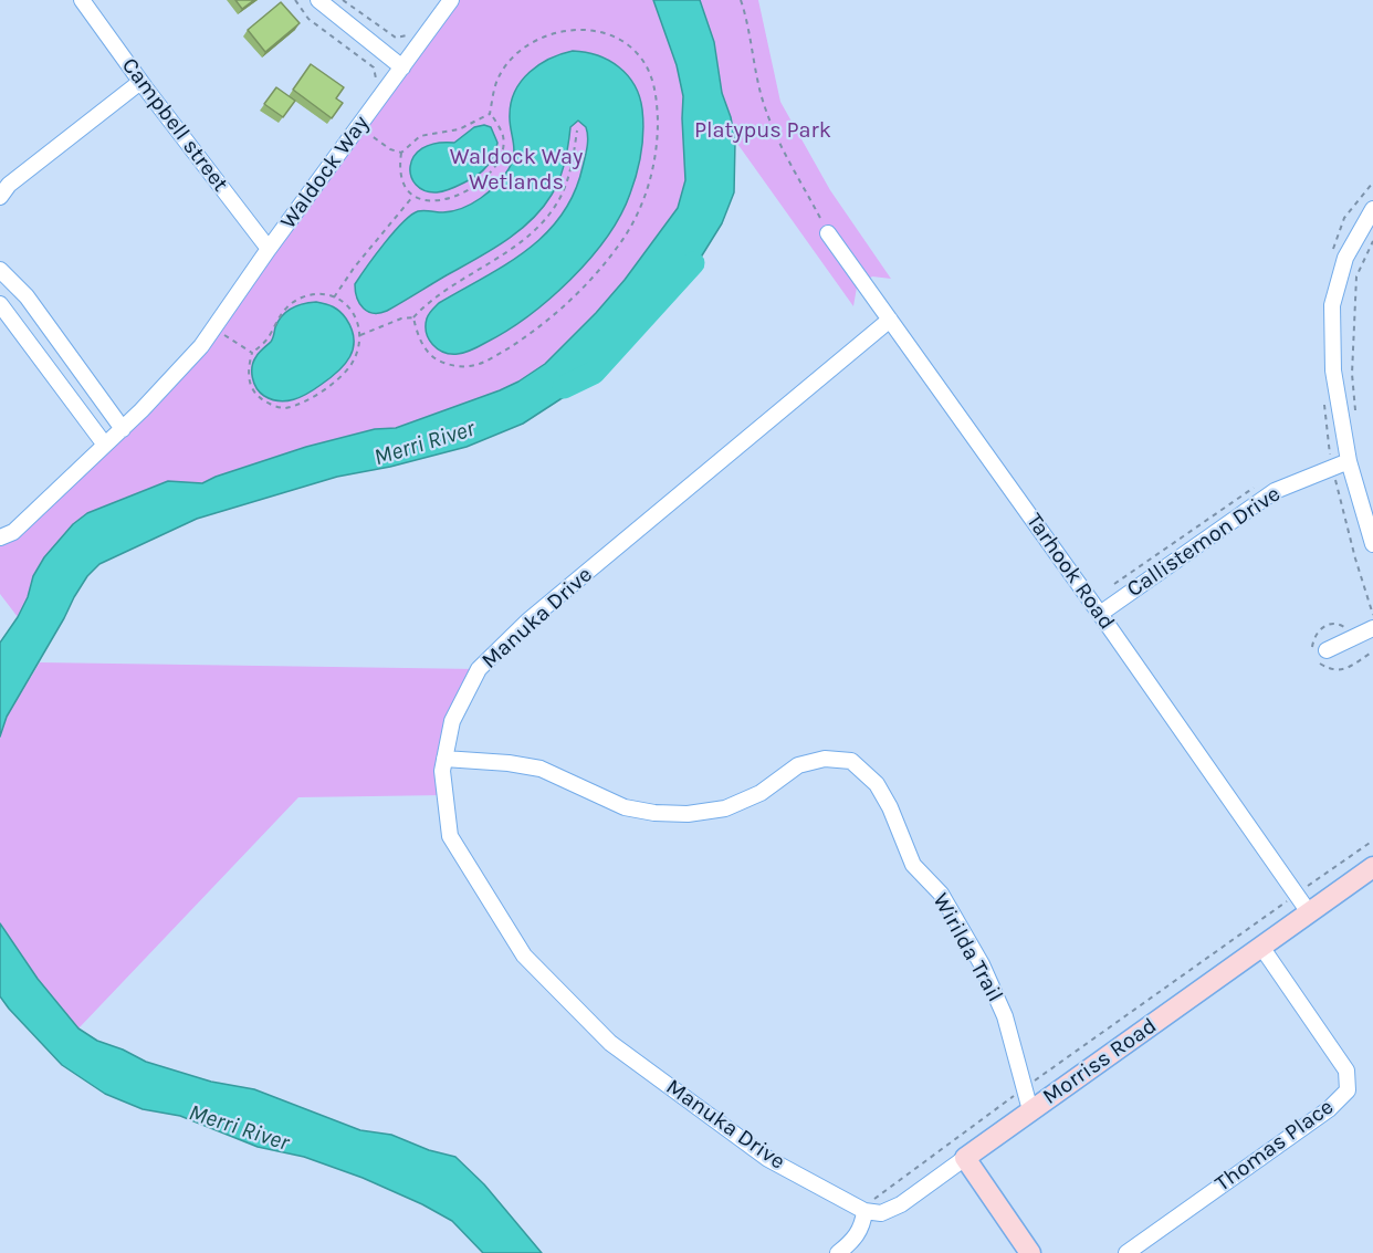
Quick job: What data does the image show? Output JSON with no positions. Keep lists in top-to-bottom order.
{
  "streets": {
    "street": [
      "Campbell street",
      "Waldock Way",
      "Callistemon Drive",
      "Tarhook Road",
      "Manuka Drive",
      "Wirilda Trail",
      "Morriss Road",
      "Thomas Place"
    ]
  },
  "crossings": [
    ["Campbell street", "Waldock Way"],
    ["Callistemon Drive", "Tarhook Road"],
    ["Tarhook Road", "Manuka Drive"],
    ["Tarhook Road", "Morriss Road"],
    ["Manuka Drive", "Wirilda Trail"],
    ["Manuka Drive", "Morriss Road"],
    ["Wirilda Trail", "Morriss Road"],
    ["Morriss Road", "Thomas Place"]
  ],
  "water": ["Merri River"],
  "parks": ["Platypus Park", "Waldock Way Wetlands"]
}
